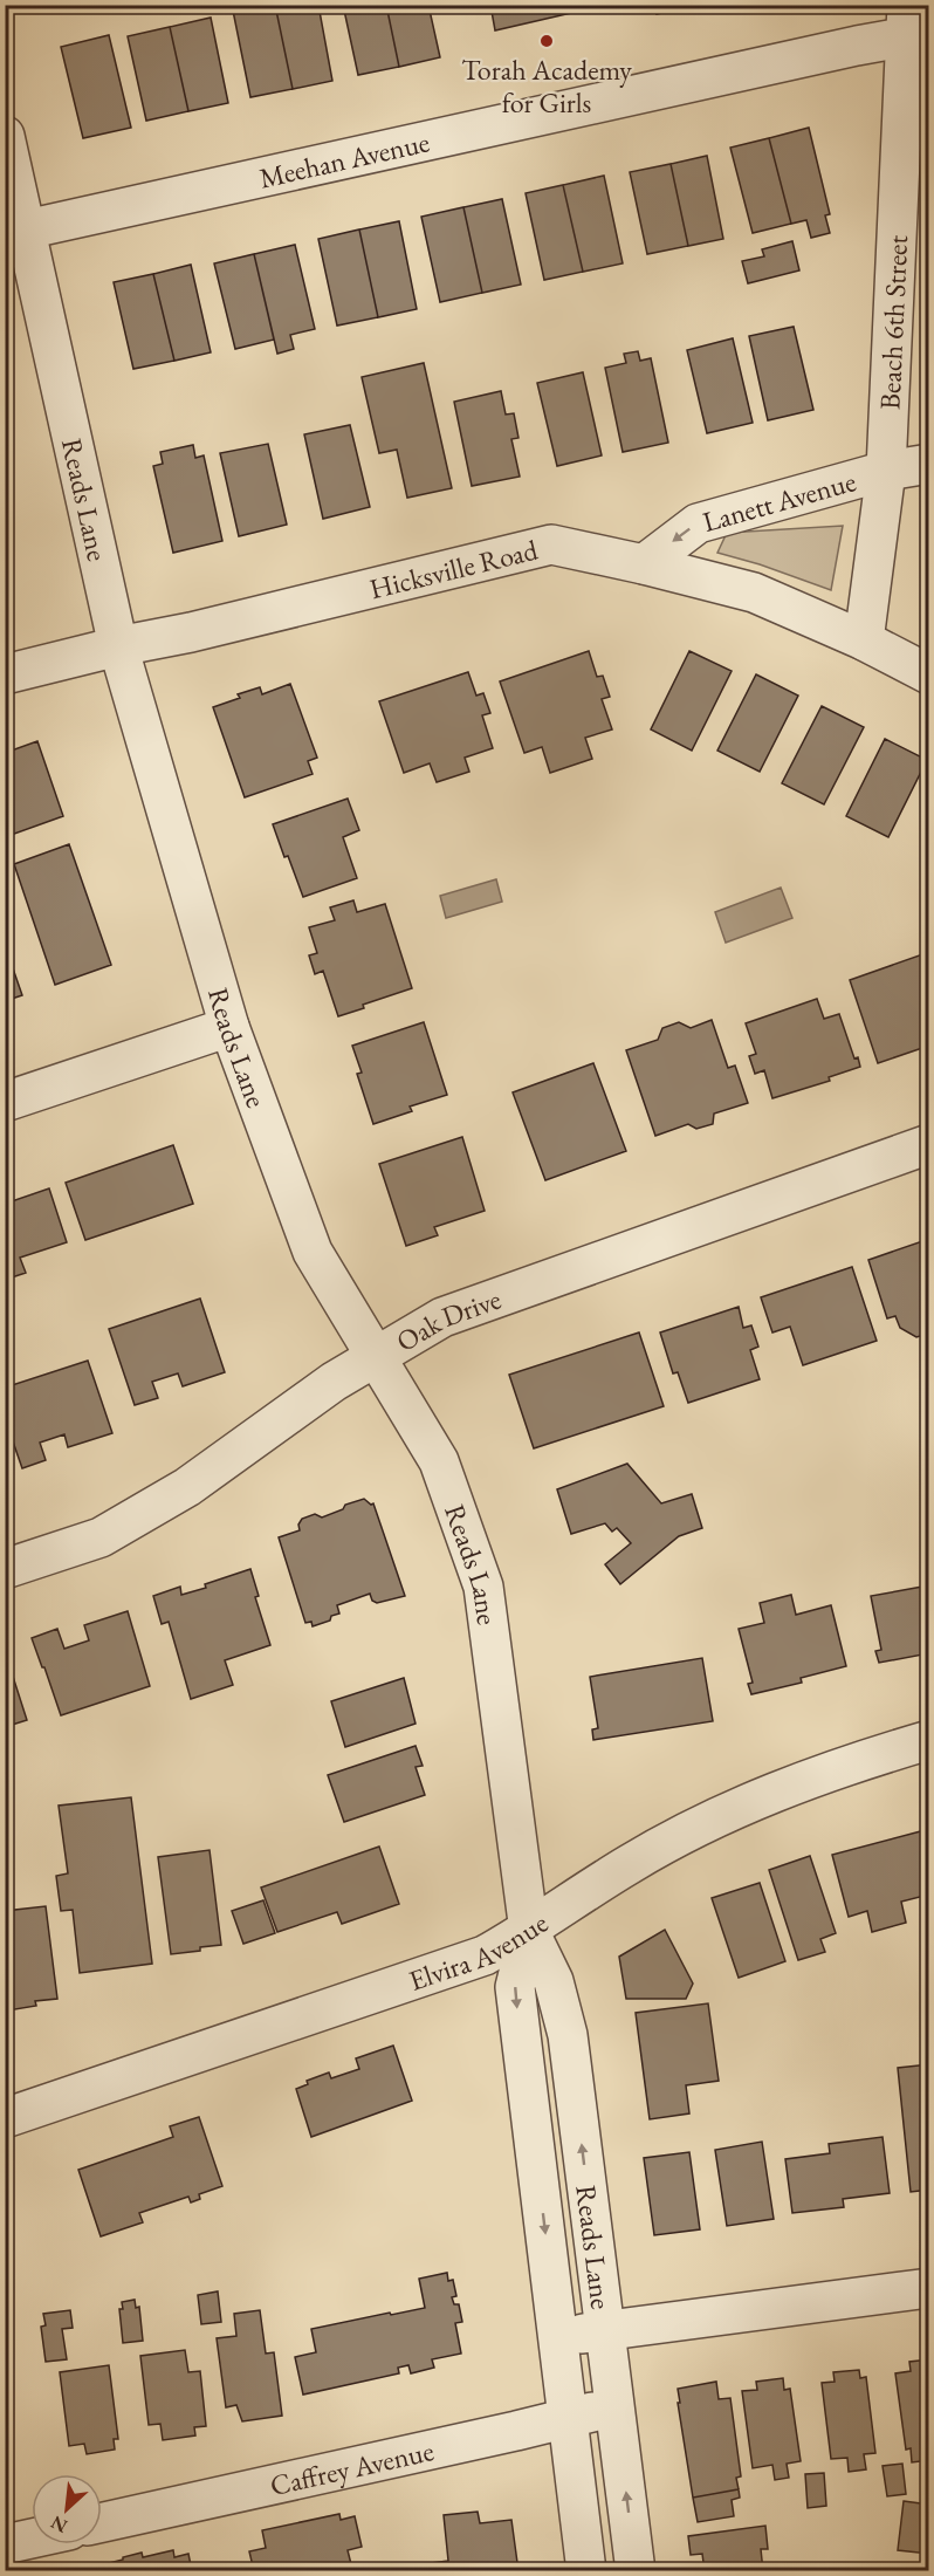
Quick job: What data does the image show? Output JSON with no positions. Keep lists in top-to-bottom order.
{
  "streets": {
    "street": [
      "Meehan Avenue",
      "Beach 6th Street",
      "Reads Lane",
      "Lanett Avenue",
      "Hicksville Road",
      "Oak Drive",
      "Elvira Avenue",
      "Caffrey Avenue"
    ]
  },
  "crossings": [
    ["Meehan Avenue", "Beach 6th Street"],
    ["Meehan Avenue", "Reads Lane"],
    ["Beach 6th Street", "Lanett Avenue"],
    ["Beach 6th Street", "Hicksville Road"],
    ["Reads Lane", "Hicksville Road"],
    ["Reads Lane", "Oak Drive"],
    ["Reads Lane", "Elvira Avenue"],
    ["Reads Lane", "Caffrey Avenue"],
    ["Lanett Avenue", "Hicksville Road"]
  ],
  "one_way": ["Lanett Avenue"],
  "places": ["Torah Academy for Girls"],
  "north": "bottom left"
}
